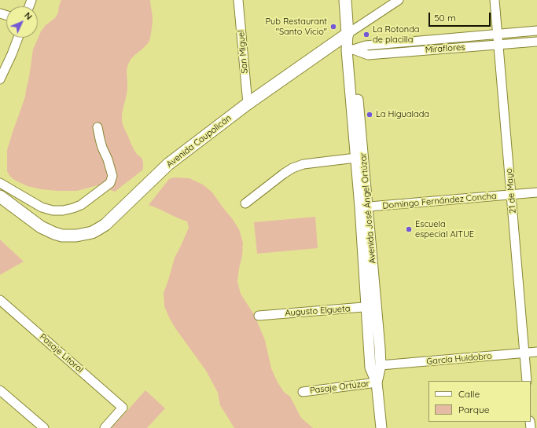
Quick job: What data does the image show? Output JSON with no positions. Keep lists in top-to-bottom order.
{
  "streets": {
    "main road": ["Avenida Caupolicán", "Avenida José Ángel Ortúzar"],
    "street": [
      "Miraflores",
      "San Miguel",
      "21 de Mayo",
      "Domingo Fernández Concha",
      "Augusto Elgueta",
      "Pasaje Litoral",
      "García Huidobro",
      "Pasaje Ortúzar"
    ]
  },
  "crossings": [
    ["Miraflores", "21 de Mayo"],
    ["Miraflores", "Avenida José Ángel Ortúzar"],
    ["San Miguel", "Avenida Caupolicán"],
    ["Avenida Caupolicán", "Avenida José Ángel Ortúzar"],
    ["21 de Mayo", "Domingo Fernández Concha"],
    ["21 de Mayo", "García Huidobro"],
    ["Domingo Fernández Concha", "Avenida José Ángel Ortúzar"],
    ["Avenida José Ángel Ortúzar", "Augusto Elgueta"],
    ["Avenida José Ángel Ortúzar", "García Huidobro"],
    ["Avenida José Ángel Ortúzar", "Pasaje Ortúzar"]
  ],
  "places": [
    "Pub Restaurant \"Santo Vicio\"",
    "La Rotonda de placilla",
    "La Higualada",
    "Escuela especial AITUE"
  ],
  "legend": ["Calle", "Parque"],
  "scale_bar": "50 m",
  "north": "top right"
}
